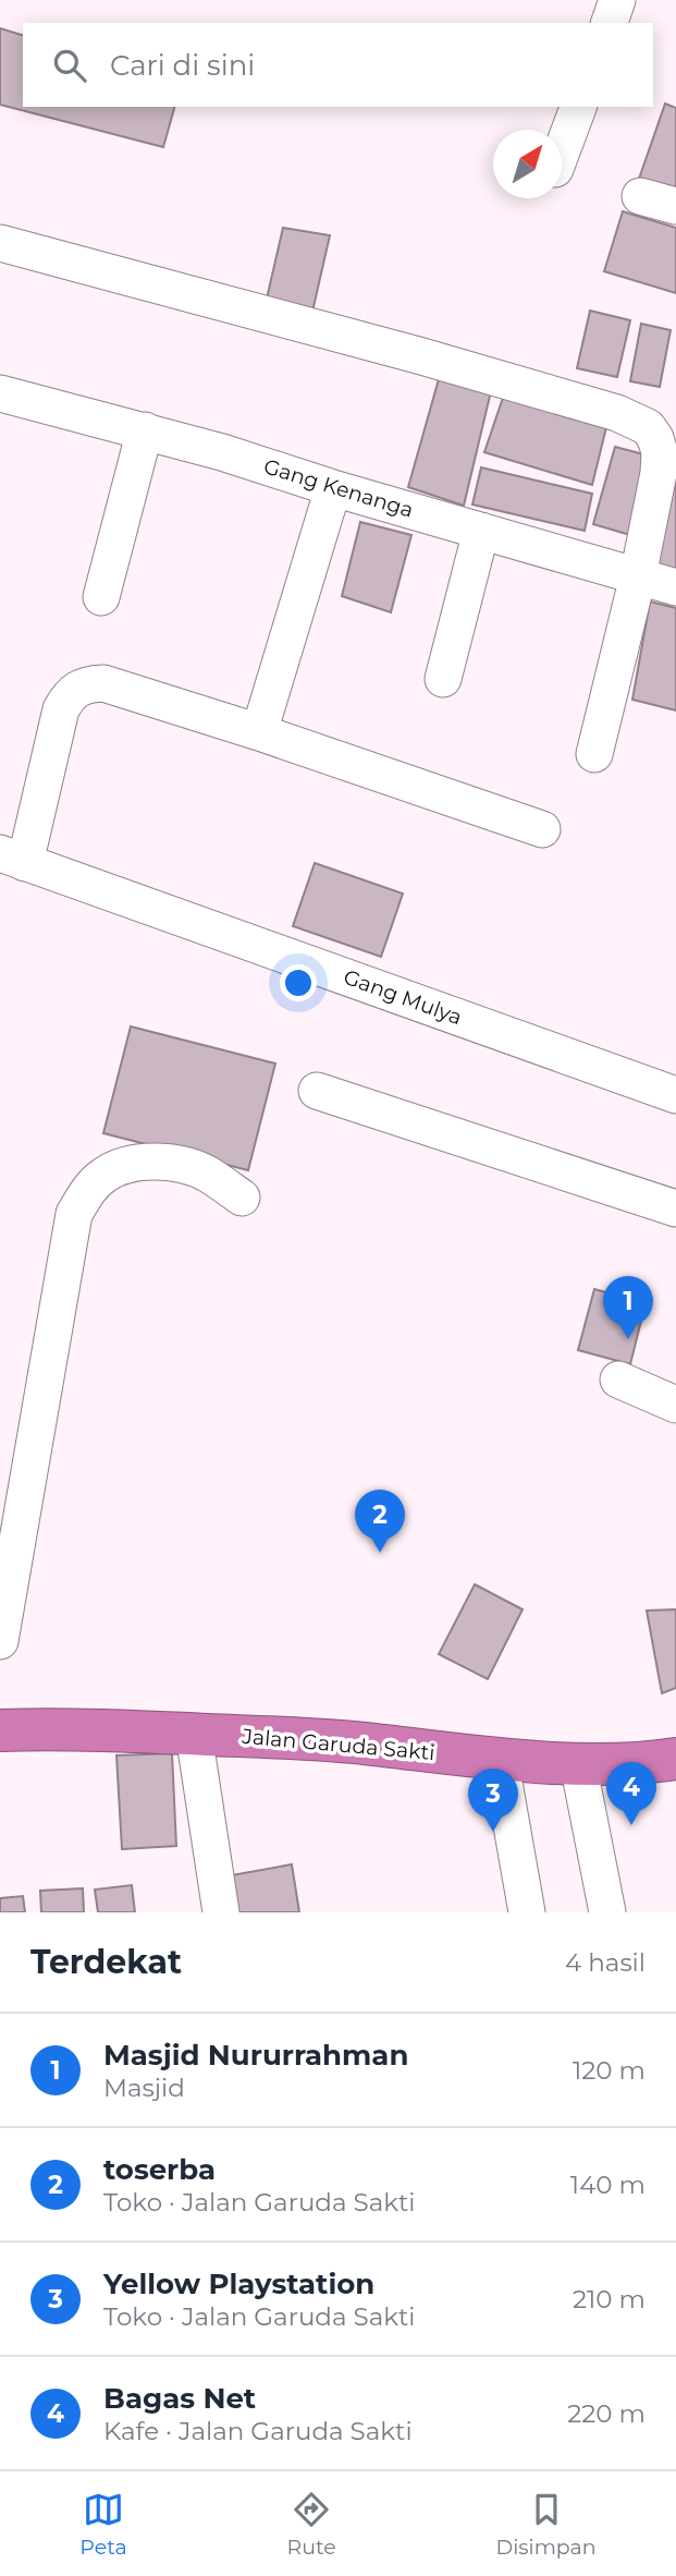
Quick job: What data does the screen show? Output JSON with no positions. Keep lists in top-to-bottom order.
{
  "streets": {
    "highway": ["Jalan Garuda Sakti"],
    "street": ["Gang Kenanga", "Gang Mulya"]
  },
  "north": "top right",
  "page": {
    "search": "Cari di sini",
    "pins": [
      "1",
      "2",
      "4",
      "3"
    ],
    "heading": ["Terdekat", "4 hasil"],
    "list": [
      {
        "mark": "1",
        "name": "Masjid Nururrahman",
        "note": "Masjid",
        "value": "120 m"
      },
      {
        "mark": "2",
        "name": "toserba",
        "note": "Toko · Jalan Garuda Sakti",
        "value": "140 m"
      },
      {
        "mark": "3",
        "name": "Yellow Playstation",
        "note": "Toko · Jalan Garuda Sakti",
        "value": "210 m"
      },
      {
        "mark": "4",
        "name": "Bagas Net",
        "note": "Kafe · Jalan Garuda Sakti",
        "value": "220 m"
      }
    ],
    "nav": ["Peta", "Rute", "Disimpan"]
  }
}
